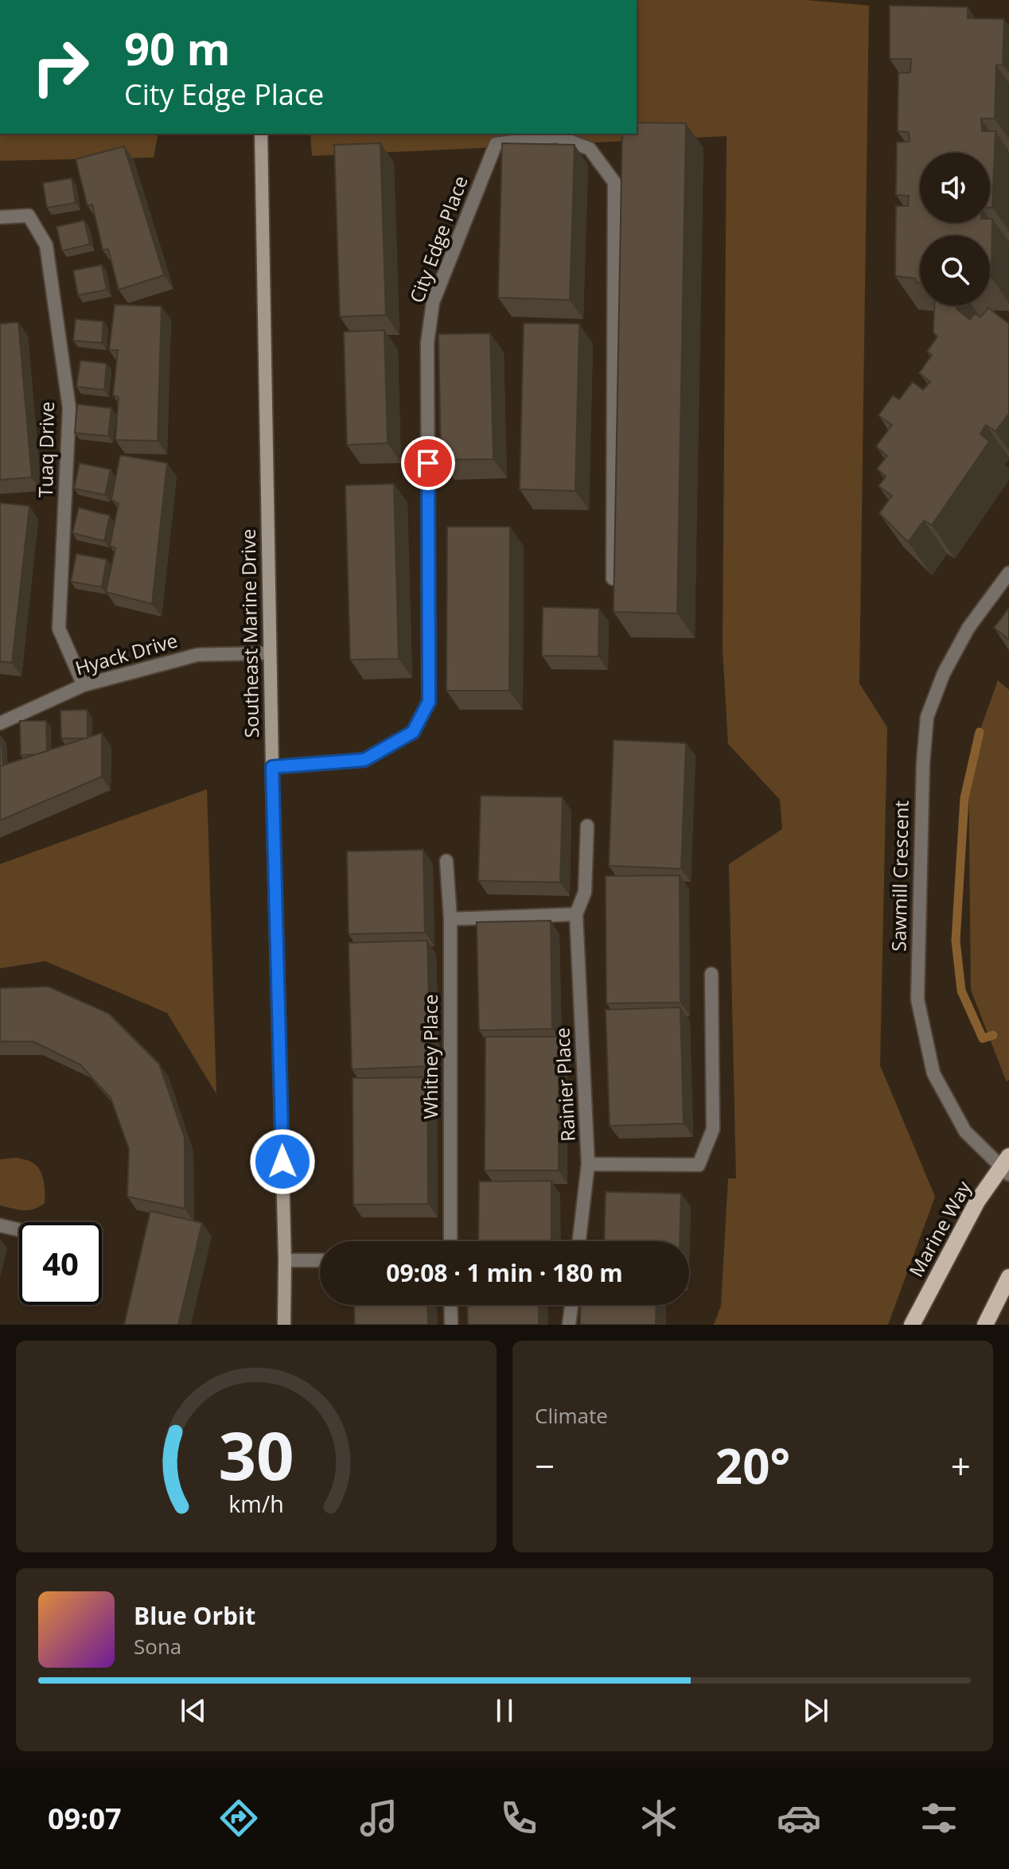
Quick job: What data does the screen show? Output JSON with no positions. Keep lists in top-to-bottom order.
{
  "streets": {
    "main road": ["Marine Way"],
    "street": [
      "City Edge Place",
      "Tuaq Drive",
      "Southeast Marine Drive",
      "Hyack Drive",
      "Sawmill Crescent",
      "Whitney Place",
      "Rainier Place"
    ]
  },
  "crossings": [
    ["City Edge Place", "Southeast Marine Drive"],
    ["Tuaq Drive", "Hyack Drive"],
    ["Southeast Marine Drive", "Hyack Drive"],
    ["Sawmill Crescent", "Marine Way"]
  ],
  "page": {
    "turn": ["90 m", "City Edge Place"],
    "limit": "40",
    "trip": "09:08 · 1 min · 180 m",
    "tile": "Climate",
    "heat": ["−", "20°", "+"],
    "song": ["Blue Orbit", "Sona"],
    "tabs": "09:07",
    "gauge": ["30", "km/h"]
  }
}
